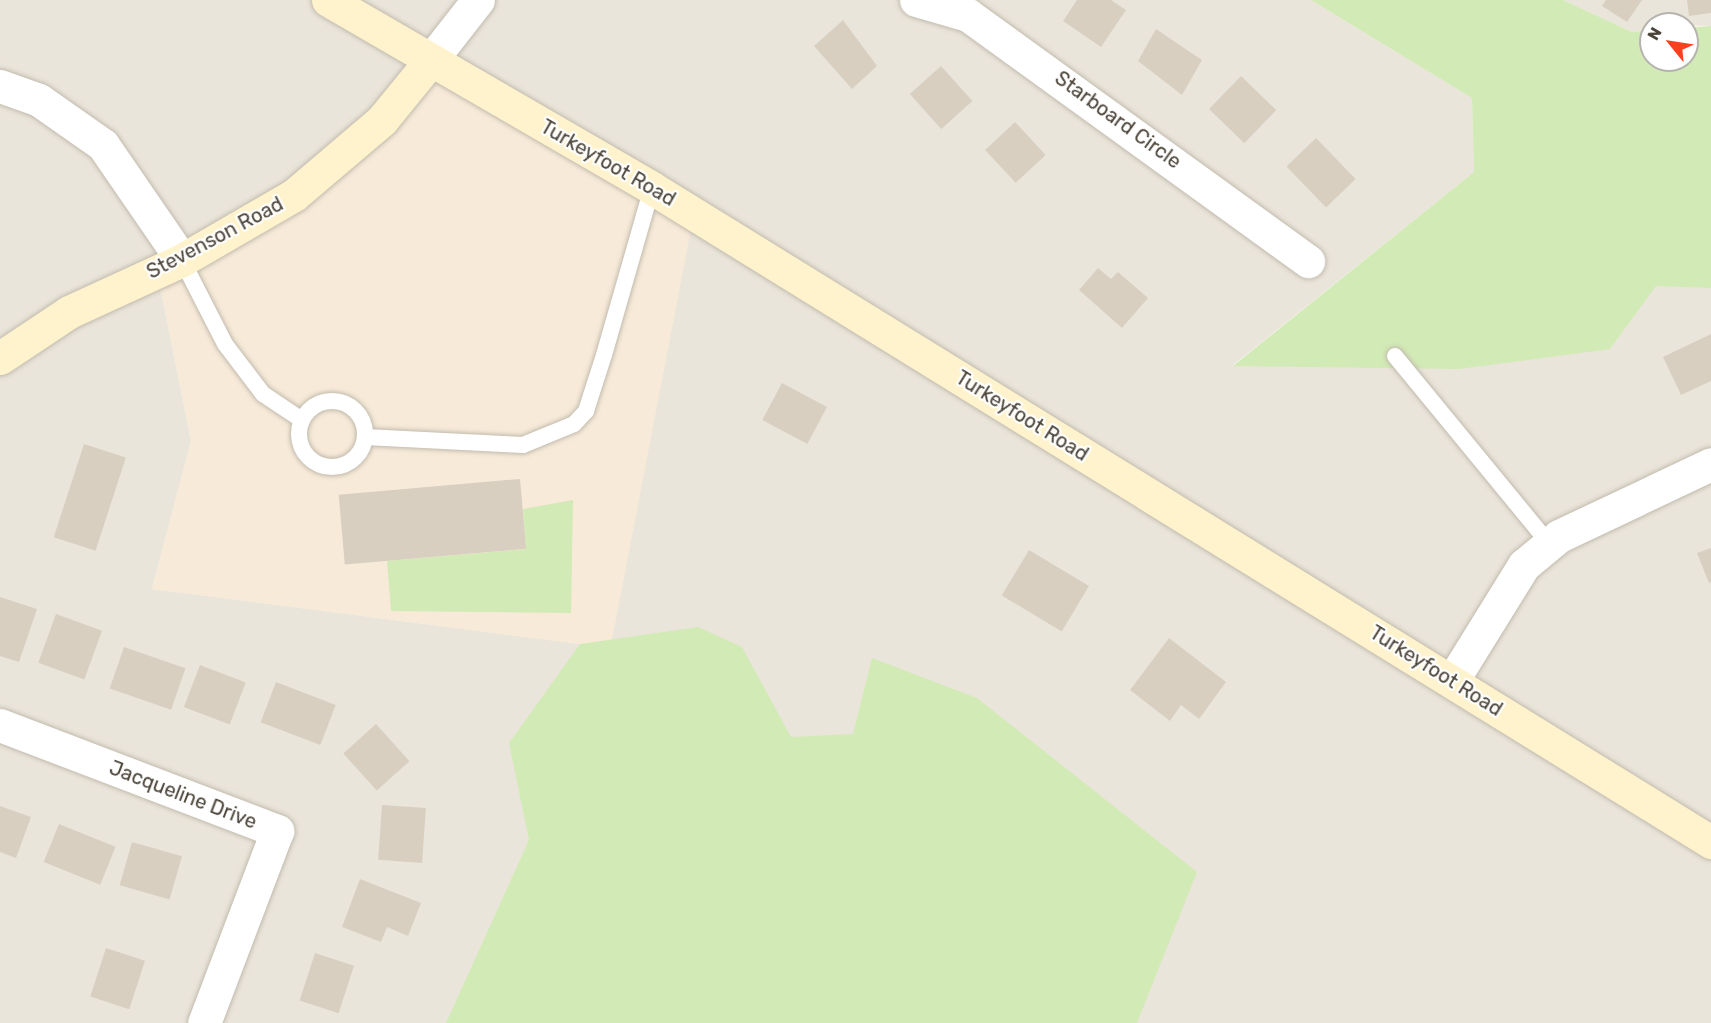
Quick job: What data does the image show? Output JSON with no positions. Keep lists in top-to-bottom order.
{
  "streets": {
    "main road": ["Turkeyfoot Road", "Stevenson Road"],
    "street": ["Starboard Circle", "Jacqueline Drive"]
  },
  "crossings": [
    ["Turkeyfoot Road", "Stevenson Road"]
  ],
  "north": "top left"
}
